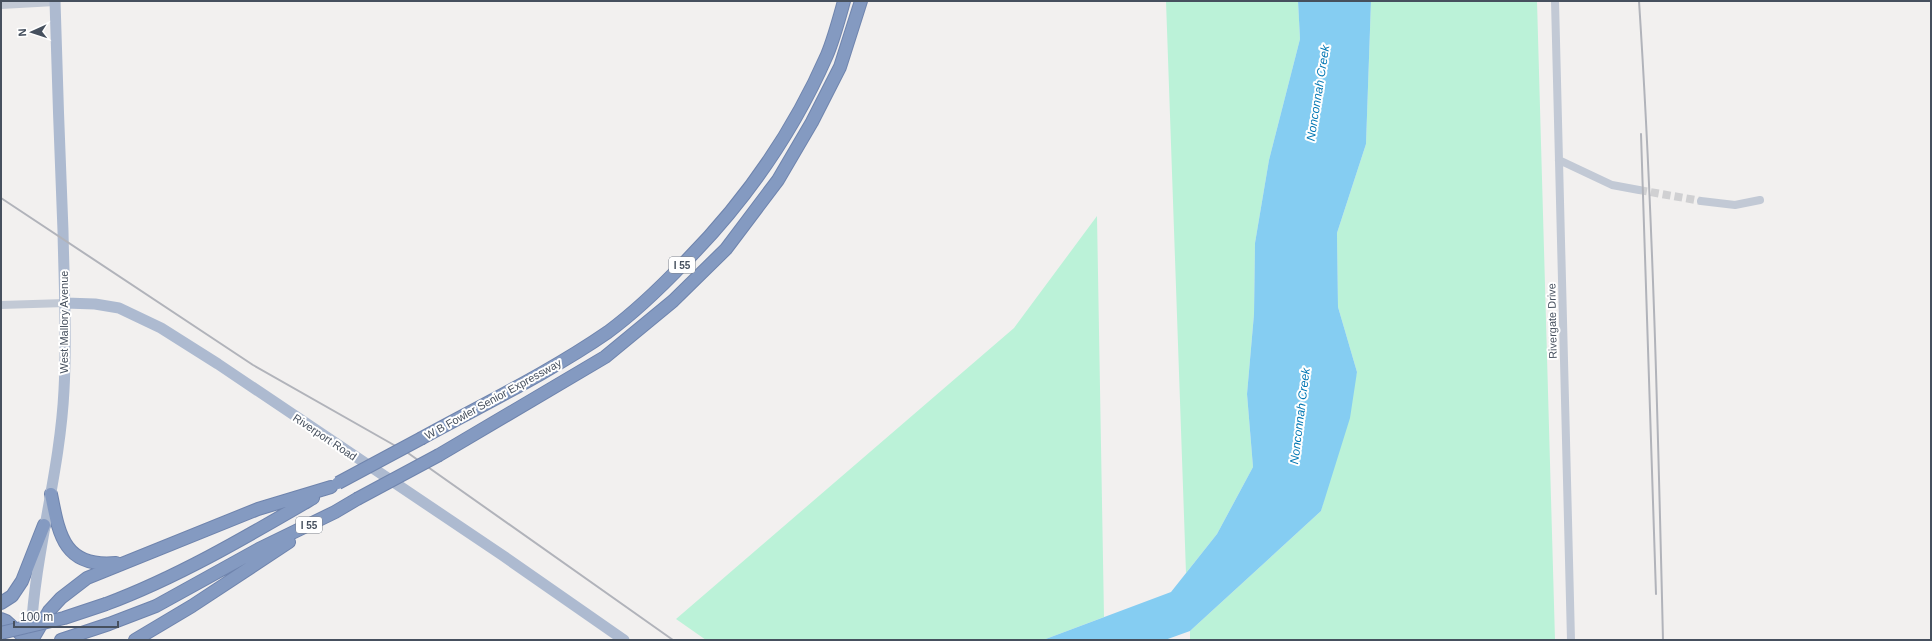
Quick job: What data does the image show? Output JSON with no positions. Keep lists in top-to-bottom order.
{
  "streets": {
    "highway": ["I 55", "W B Fowler Senior Expressway"],
    "main road": ["West Mallory Avenue", "Riverport Road"],
    "street": ["Rivergate Drive"]
  },
  "crossings": [
    ["West Mallory Avenue", "Riverport Road"]
  ],
  "water": ["Nonconnah Creek"],
  "scale_bar": "100 m",
  "north": "left"
}
